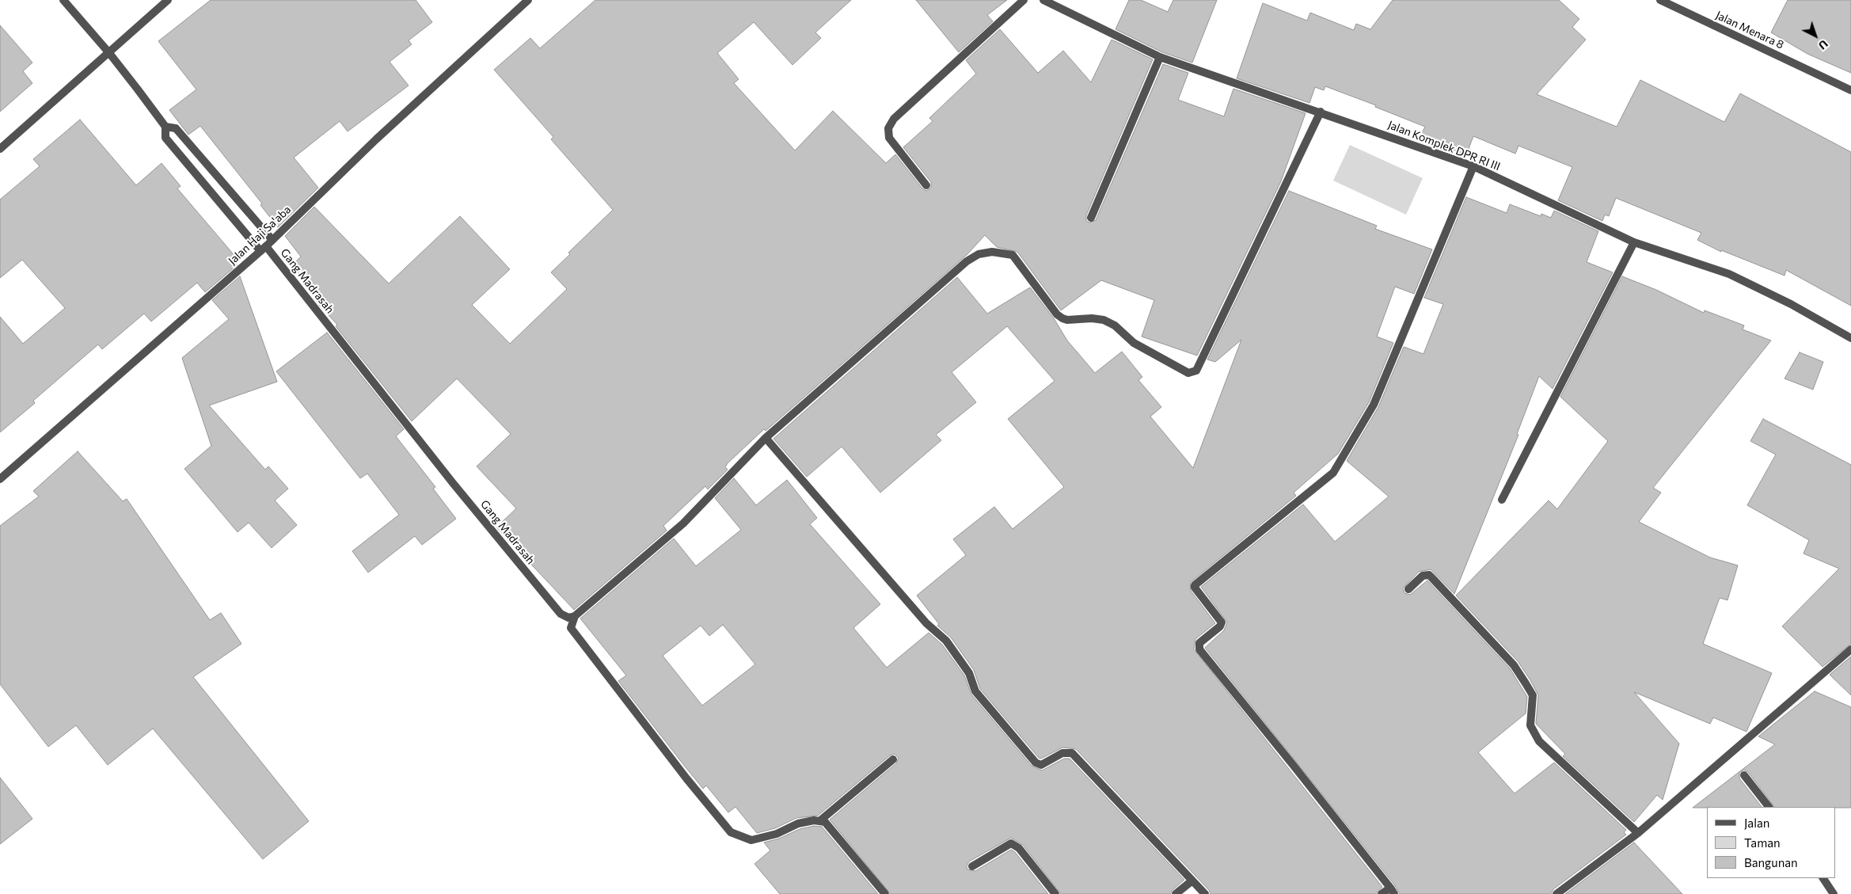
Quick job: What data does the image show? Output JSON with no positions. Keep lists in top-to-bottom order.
{
  "streets": {
    "street": [
      "Jalan Menara 8",
      "Jalan Komplek DPR RI III",
      "Jalan Haji Sa'aba",
      "Gang Madrasah"
    ]
  },
  "crossings": [
    ["Jalan Haji Sa'aba", "Gang Madrasah"]
  ],
  "legend": ["Jalan", "Taman", "Bangunan"],
  "north": "bottom right"
}
